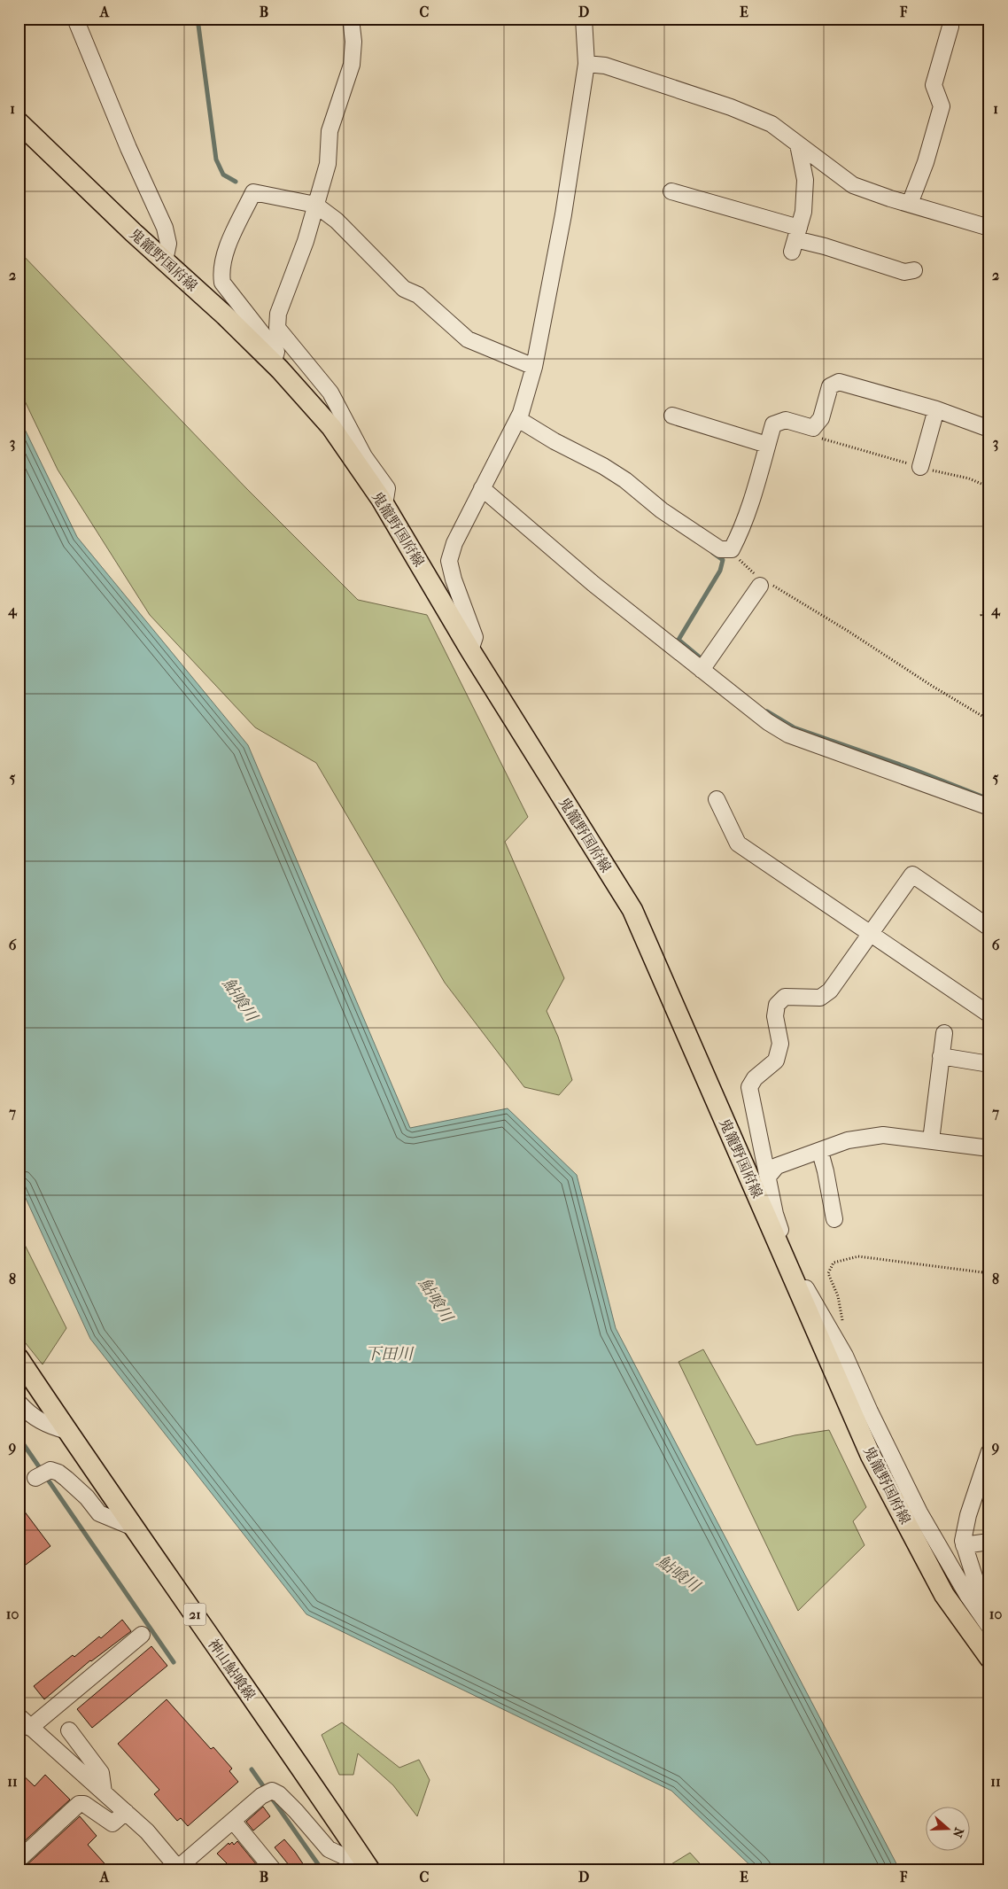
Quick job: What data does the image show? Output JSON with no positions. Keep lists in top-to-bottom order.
{
  "streets": {
    "main road": ["鬼籠野国府線", "21", "神山鮎喰線"]
  },
  "water": ["鮎喰川", "下田川"],
  "north": "right",
  "grid": {
    "columns": [
      "A",
      "B",
      "C",
      "D",
      "E",
      "F"
    ],
    "rows": [
      "1",
      "2",
      "3",
      "4",
      "5",
      "6",
      "7",
      "8",
      "9",
      "10",
      "11"
    ]
  }
}
